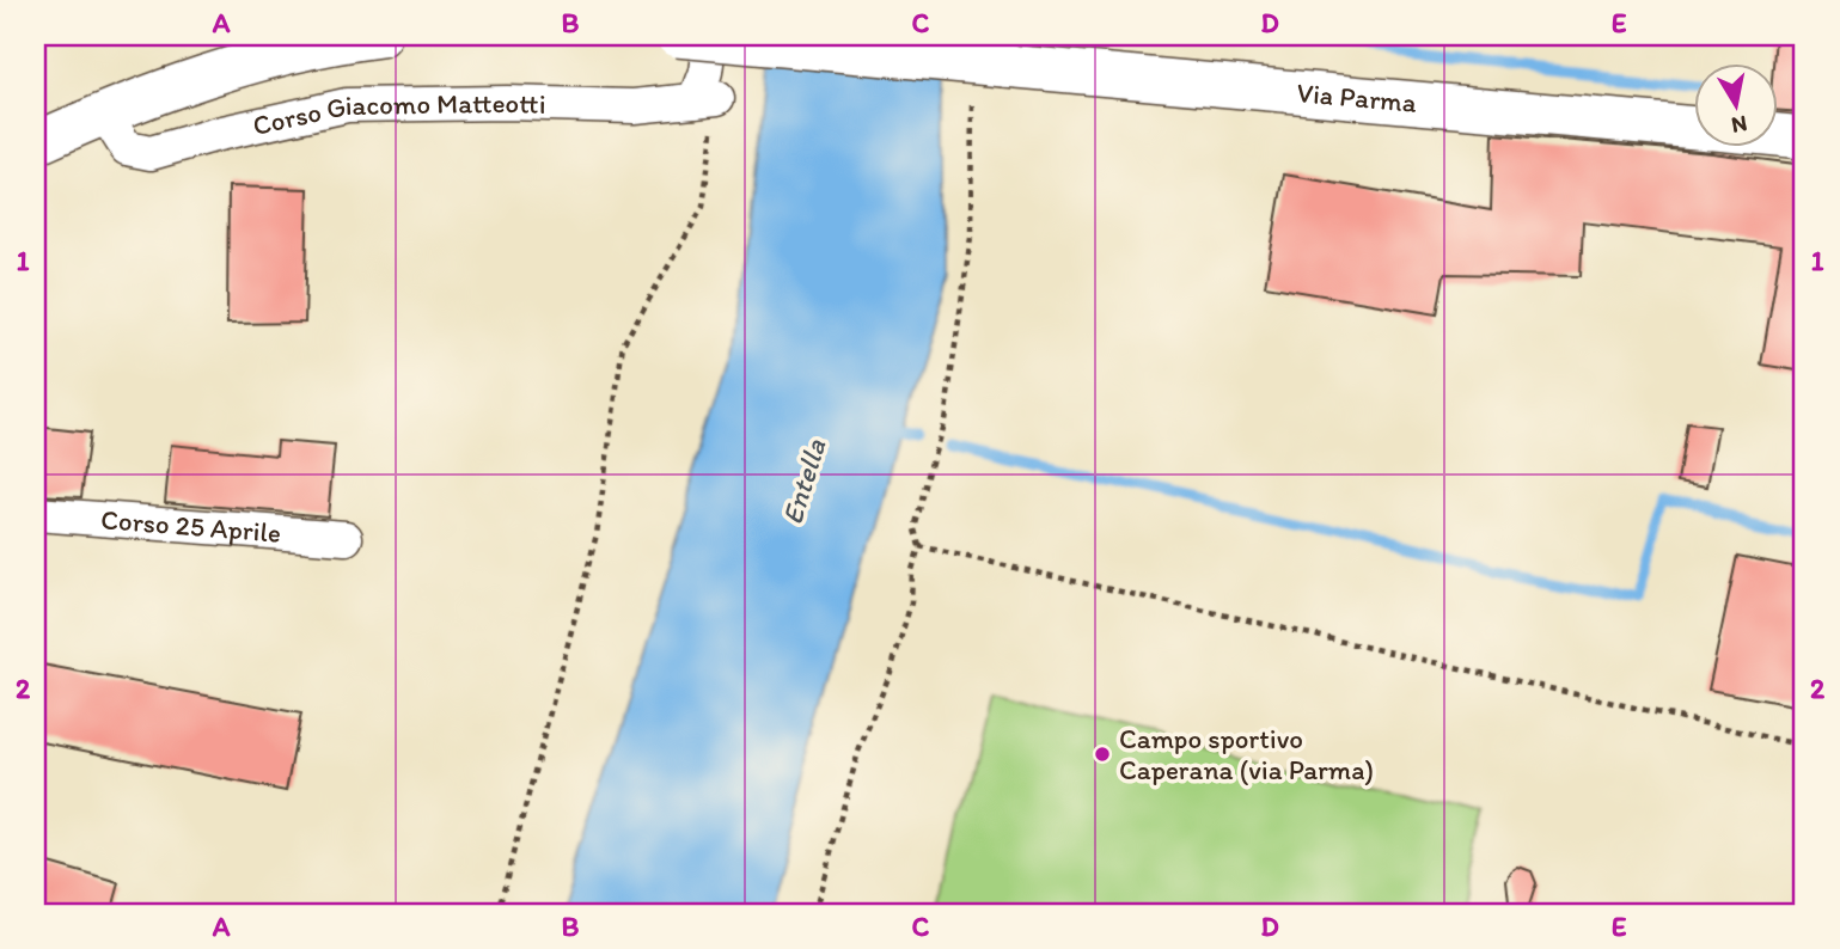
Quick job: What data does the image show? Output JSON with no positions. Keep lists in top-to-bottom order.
{
  "streets": {
    "main road": ["Via Parma"],
    "street": ["Corso Giacomo Matteotti", "Corso 25 Aprile"]
  },
  "water": ["Entella"],
  "places": ["Campo sportivo Caperana (via Parma)"],
  "north": "bottom",
  "grid": {
    "columns": [
      "A",
      "B",
      "C",
      "D",
      "E"
    ],
    "rows": ["1", "2"]
  }
}
